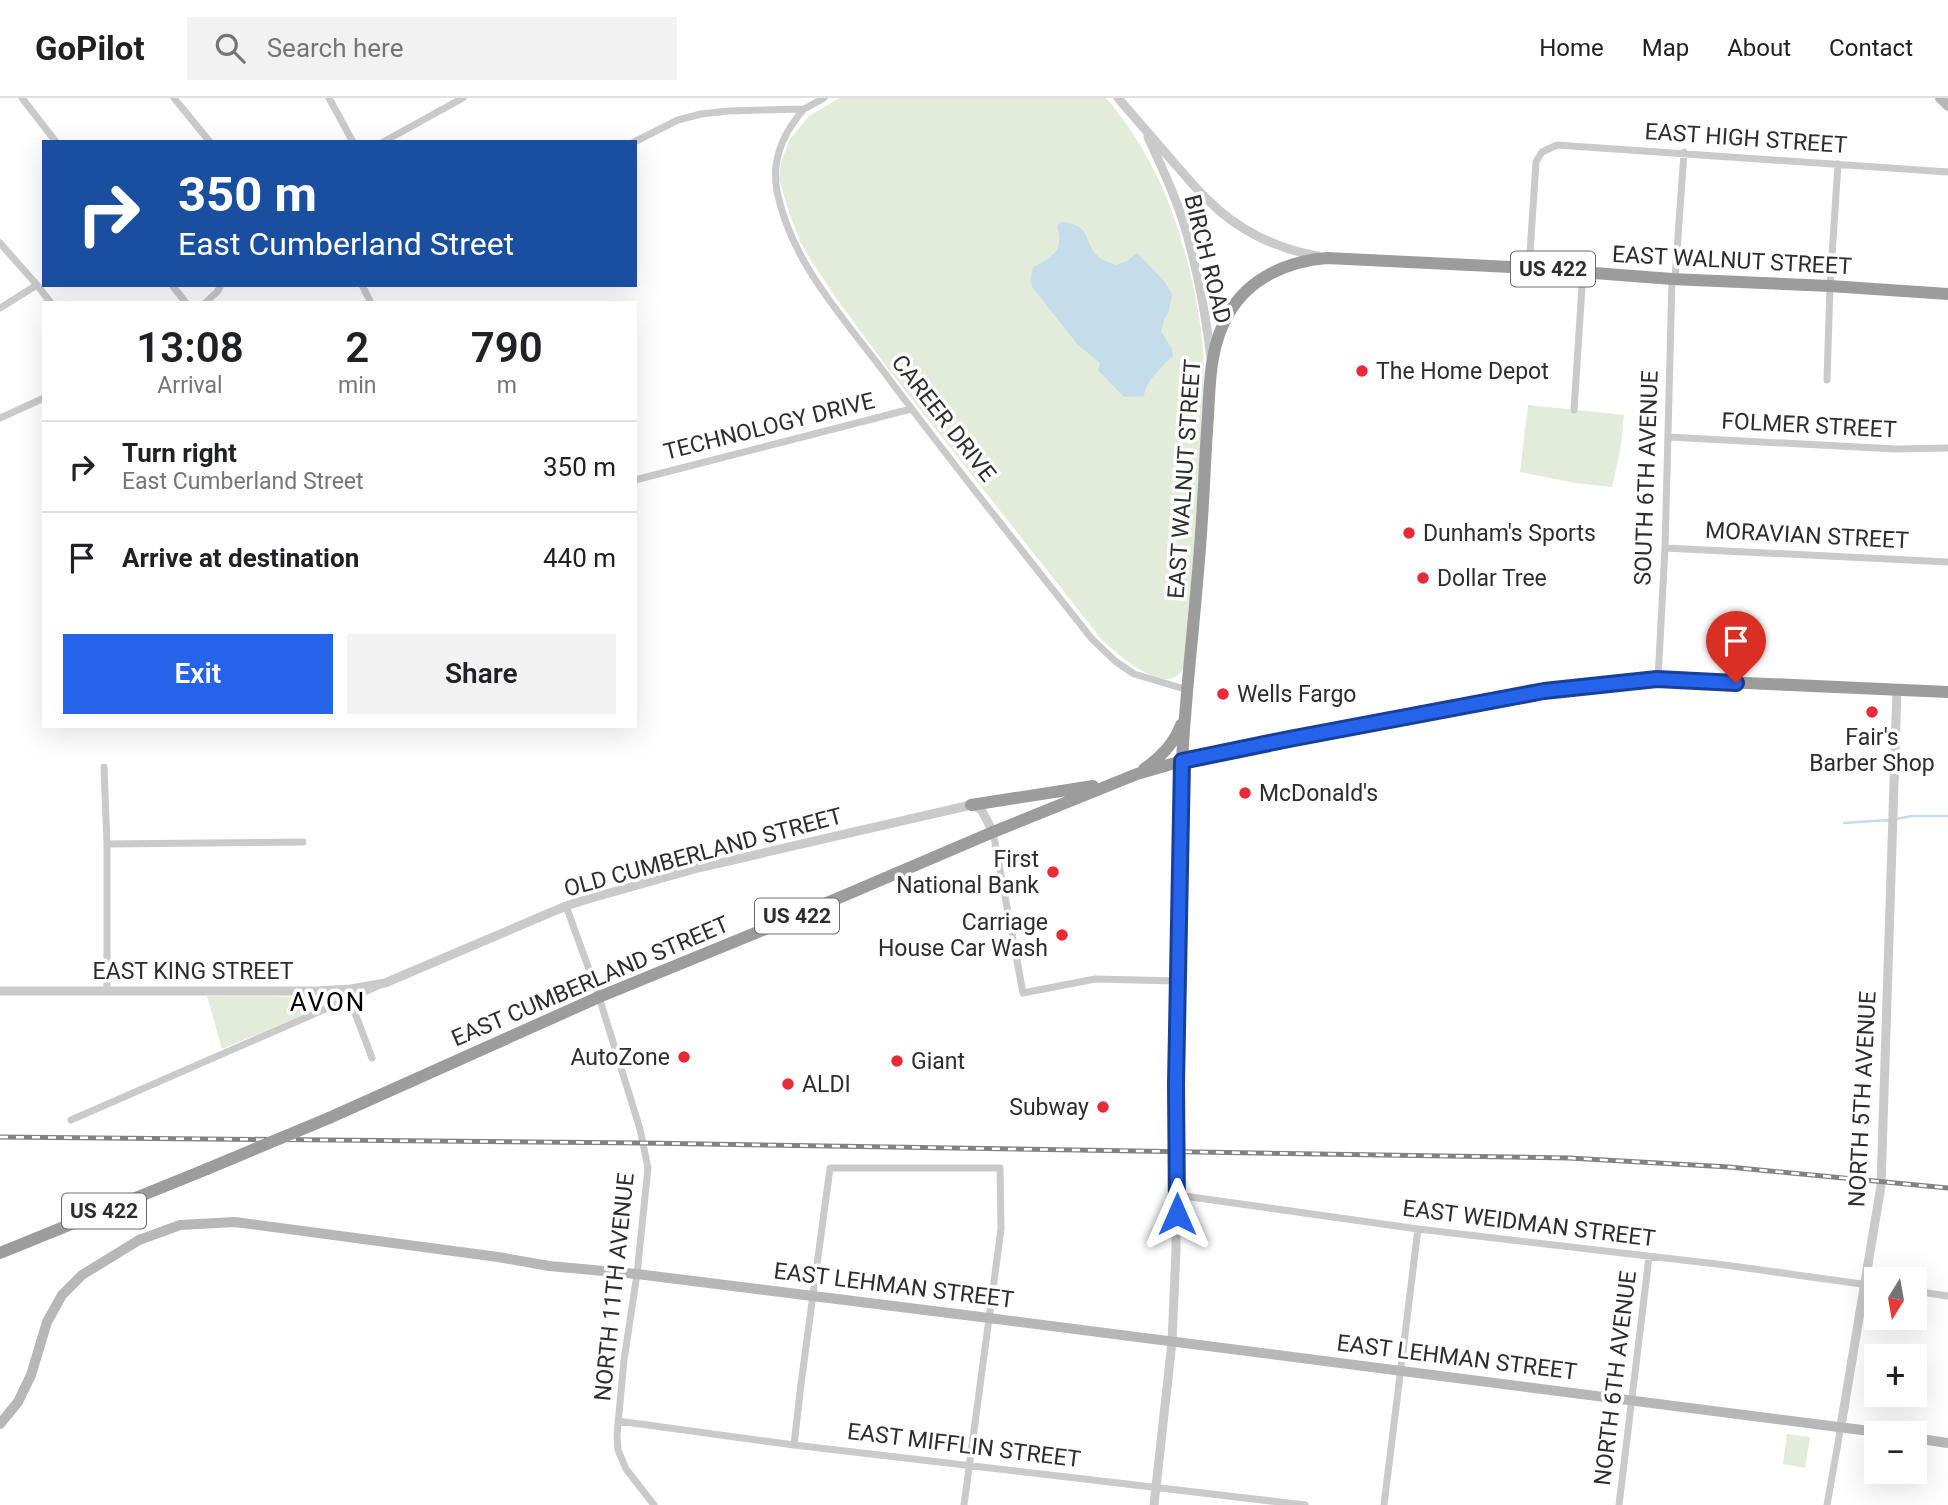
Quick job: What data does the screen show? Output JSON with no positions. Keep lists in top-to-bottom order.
{
  "streets": {
    "highway": ["EAST WALNUT STREET", "US 422", "EAST CUMBERLAND STREET"],
    "main road": ["EAST LEHMAN STREET"],
    "street": [
      "EAST HIGH STREET",
      "BIRCH ROAD",
      "CAREER DRIVE",
      "FOLMER STREET",
      "TECHNOLOGY DRIVE",
      "SOUTH 6TH AVENUE",
      "MORAVIAN STREET",
      "OLD CUMBERLAND STREET",
      "EAST KING STREET",
      "NORTH 5TH AVENUE",
      "EAST WEIDMAN STREET",
      "NORTH 11TH AVENUE",
      "NORTH 6TH AVENUE",
      "EAST MIFFLIN STREET"
    ]
  },
  "crossings": [
    ["EAST HIGH STREET", "EAST WALNUT STREET"],
    ["EAST HIGH STREET", "SOUTH 6TH AVENUE"],
    ["BIRCH ROAD", "EAST WALNUT STREET"],
    ["EAST WALNUT STREET", "US 422"],
    ["EAST WALNUT STREET", "CAREER DRIVE"],
    ["EAST WALNUT STREET", "SOUTH 6TH AVENUE"],
    ["EAST WALNUT STREET", "EAST CUMBERLAND STREET"],
    ["US 422", "EAST CUMBERLAND STREET"],
    ["CAREER DRIVE", "TECHNOLOGY DRIVE"],
    ["FOLMER STREET", "SOUTH 6TH AVENUE"],
    ["SOUTH 6TH AVENUE", "MORAVIAN STREET"],
    ["SOUTH 6TH AVENUE", "EAST CUMBERLAND STREET"],
    ["OLD CUMBERLAND STREET", "EAST KING STREET"],
    ["OLD CUMBERLAND STREET", "NORTH 11TH AVENUE"],
    ["EAST CUMBERLAND STREET", "NORTH 5TH AVENUE"],
    ["EAST CUMBERLAND STREET", "NORTH 11TH AVENUE"],
    ["NORTH 5TH AVENUE", "EAST LEHMAN STREET"],
    ["EAST WEIDMAN STREET", "NORTH 6TH AVENUE"],
    ["EAST LEHMAN STREET", "NORTH 11TH AVENUE"],
    ["EAST LEHMAN STREET", "NORTH 6TH AVENUE"],
    ["NORTH 11TH AVENUE", "EAST MIFFLIN STREET"]
  ],
  "districts": ["AVON"],
  "places": [
    "The Home Depot",
    "Dunham's Sports",
    "Dollar Tree",
    "Wells Fargo",
    "Fair's Barber Shop",
    "McDonald's",
    "First National Bank",
    "Carriage House Car Wash",
    "AutoZone",
    "Giant",
    "ALDI",
    "Subway"
  ],
  "north": "bottom",
  "page": {
    "header": "GoPilot",
    "search": "Search here",
    "nav": [
      "Home",
      "Map",
      "About",
      "Contact"
    ],
    "turn": ["350 m", "East Cumberland Street"],
    "eta": [
      "13:08",
      "Arrival",
      "2",
      "min",
      "790",
      "m"
    ],
    "list": [
      {
        "name": "Turn right",
        "note": "East Cumberland Street",
        "value": "350 m"
      },
      {
        "name": "Arrive at destination",
        "value": "440 m"
      }
    ],
    "buttons": ["Exit", "Share"],
    "map_buttons": ["+", "−"]
  }
}
